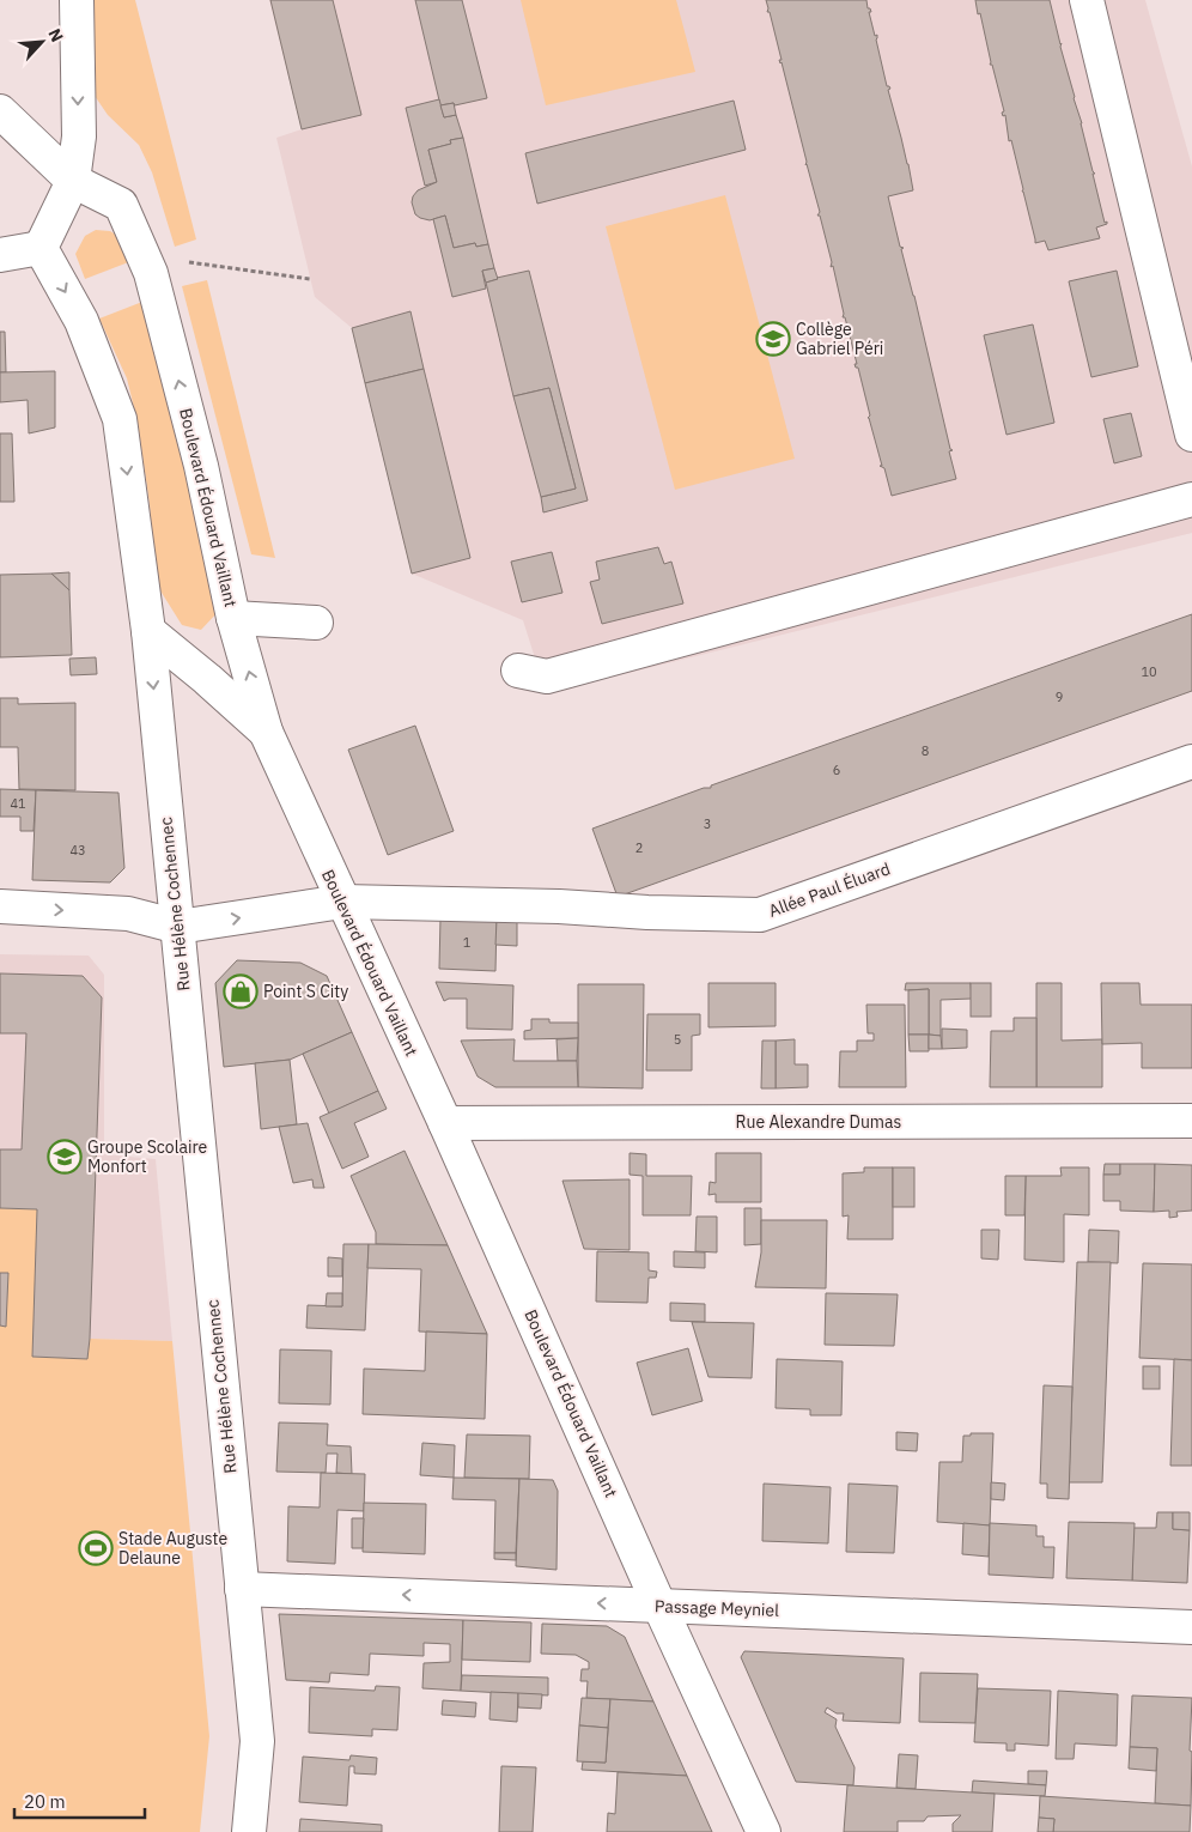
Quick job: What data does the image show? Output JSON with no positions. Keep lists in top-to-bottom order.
{
  "streets": {
    "street": [
      "Boulevard Édouard Vaillant",
      "Allée Paul Éluard",
      "Rue Hélène Cochennec",
      "Rue Alexandre Dumas",
      "Passage Meyniel"
    ]
  },
  "crossings": [
    ["Boulevard Édouard Vaillant", "Allée Paul Éluard"],
    ["Boulevard Édouard Vaillant", "Rue Alexandre Dumas"],
    ["Boulevard Édouard Vaillant", "Passage Meyniel"],
    ["Allée Paul Éluard", "Rue Hélène Cochennec"],
    ["Rue Hélène Cochennec", "Passage Meyniel"]
  ],
  "one_way": ["Rue Hélène Cochennec", "Passage Meyniel"],
  "places": {
    "school or university": ["Collège Gabriel Péri", "Groupe Scolaire Monfort"],
    "shop": ["Point S City"],
    "sports": ["Stade Auguste Delaune"]
  },
  "house_numbers": [
    "10",
    "9",
    "8",
    "6",
    "41",
    "3",
    "2",
    "43",
    "1",
    "5"
  ],
  "scale_bar": "20 m",
  "north": "top right"
}
